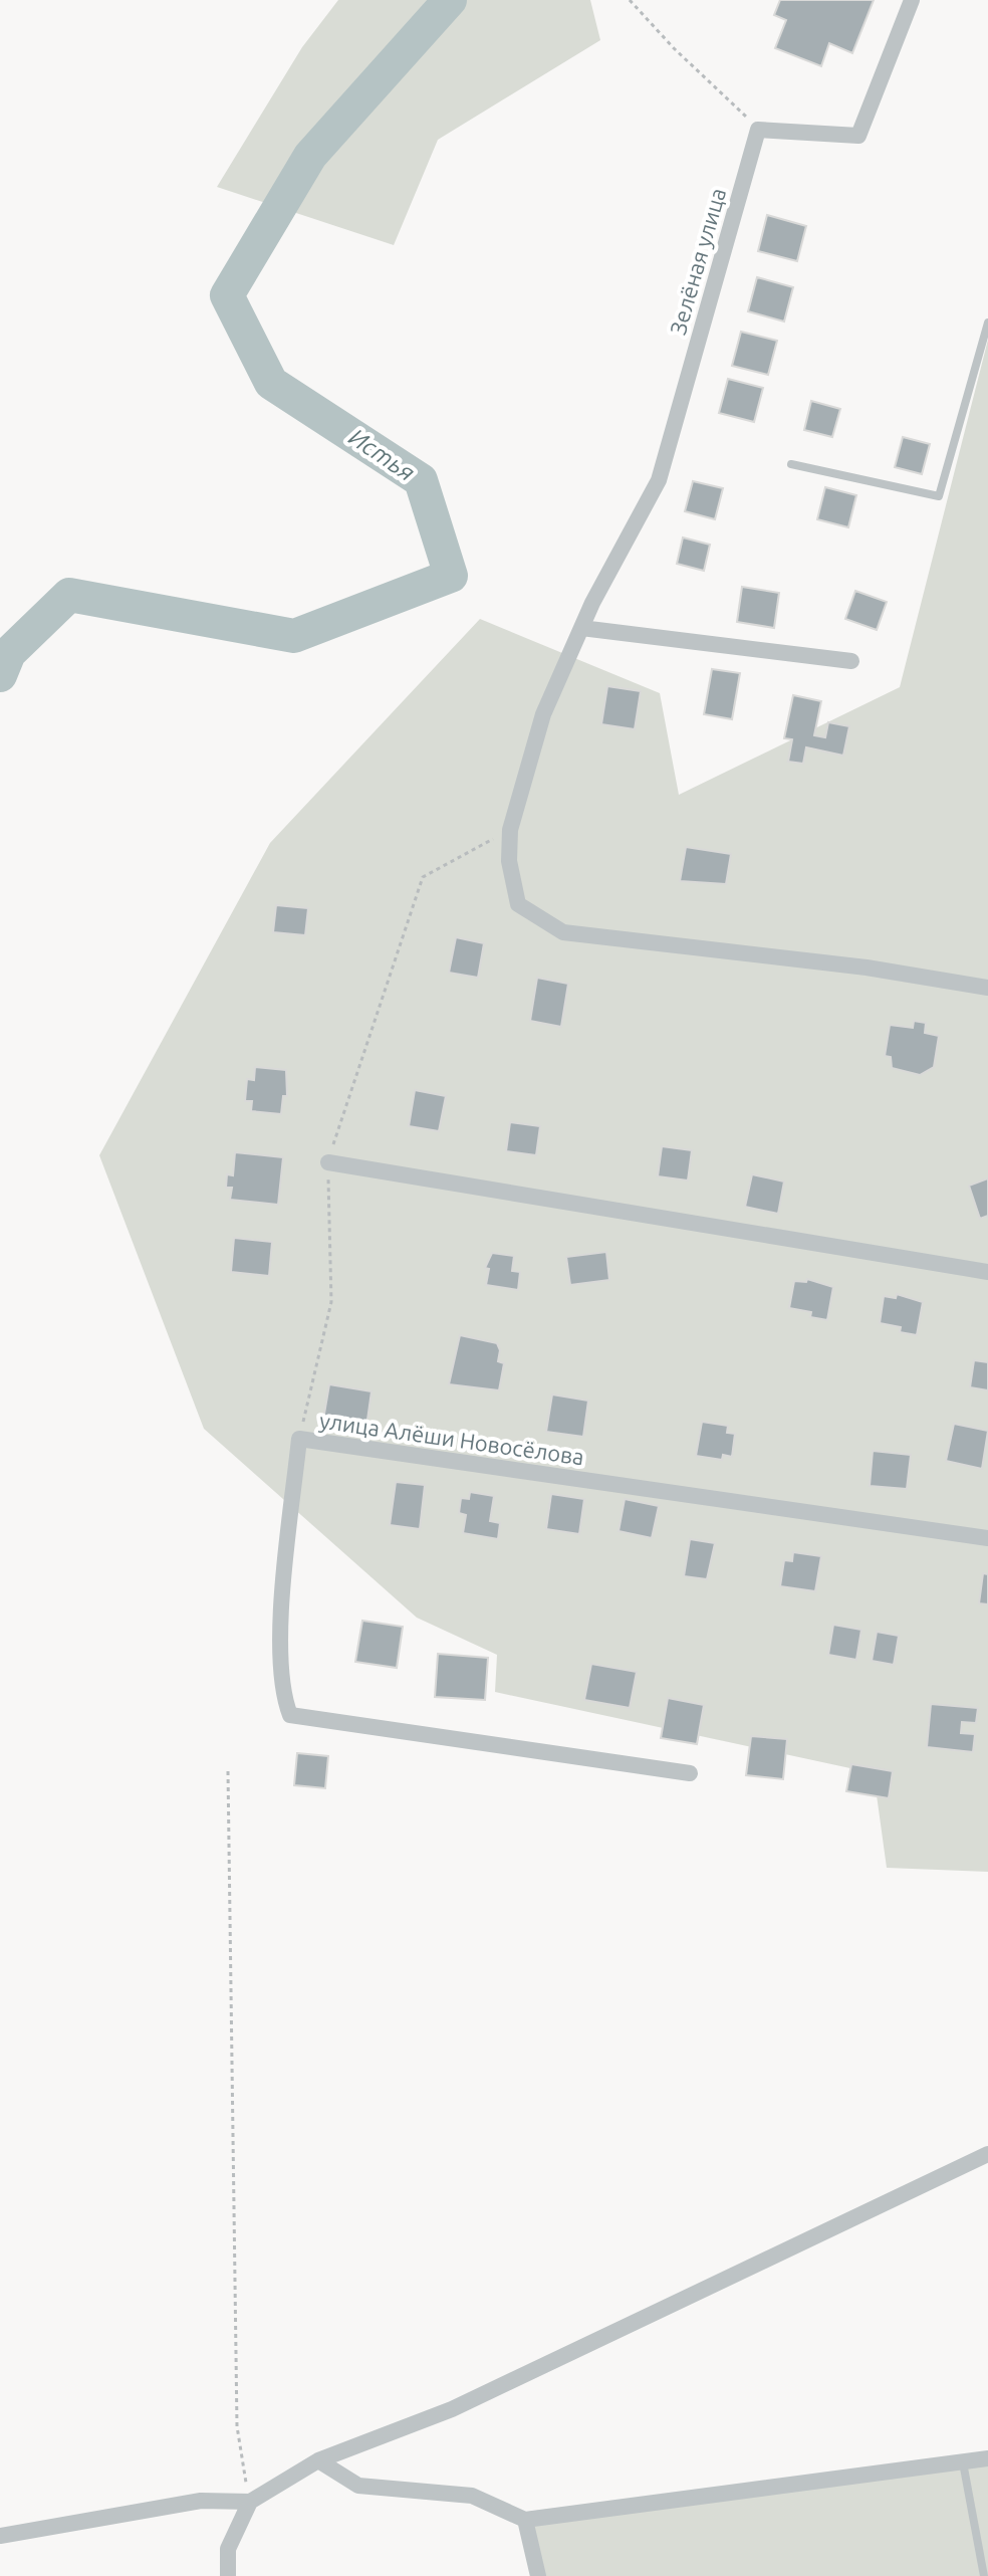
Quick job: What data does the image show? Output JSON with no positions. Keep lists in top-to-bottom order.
{
  "streets": {
    "street": ["Зелёная улица", "улица Алёши Новосёлова"]
  },
  "water": ["Истья"]
}
